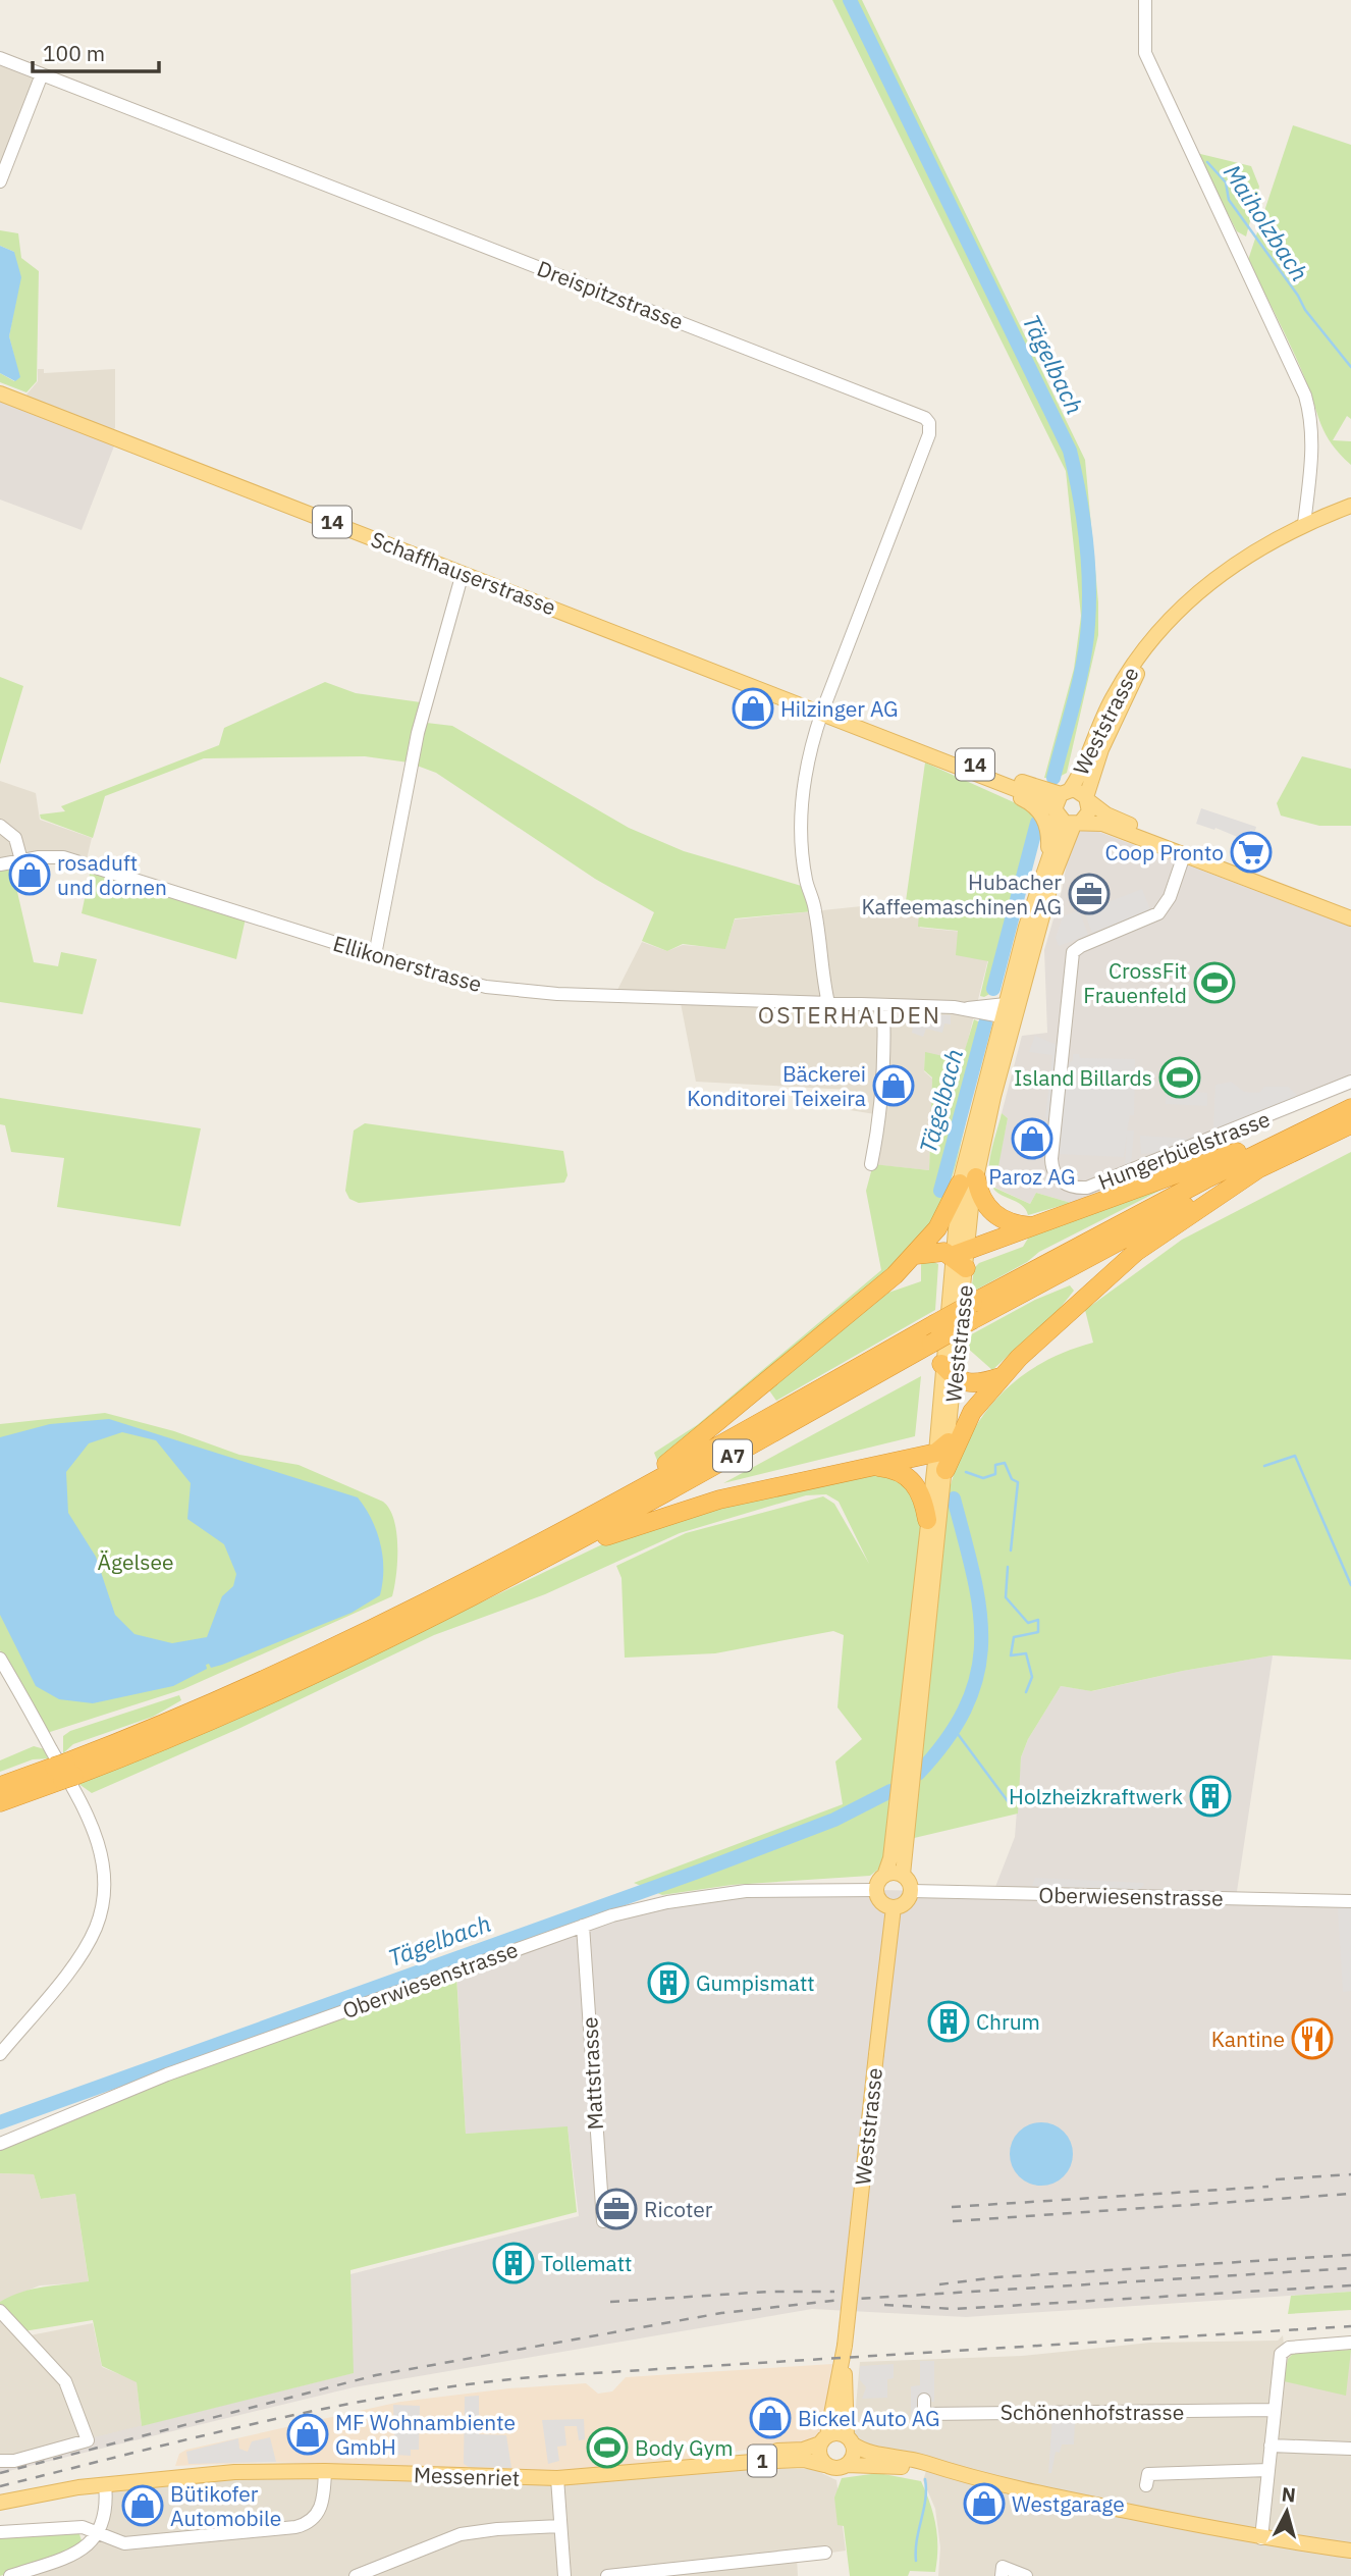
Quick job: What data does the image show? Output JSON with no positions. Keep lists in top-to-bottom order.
{
  "streets": {
    "highway": ["A7"],
    "main road": [
      "14",
      "Schaffhauserstrasse",
      "Weststrasse",
      "1",
      "Messenriet"
    ],
    "street": [
      "Dreispitzstrasse",
      "Ellikonerstrasse",
      "Hungerbüelstrasse",
      "Oberwiesenstrasse",
      "Mattstrasse",
      "Schönenhofstrasse"
    ]
  },
  "crossings": [
    ["Dreispitzstrasse", "Schaffhauserstrasse"],
    ["Schaffhauserstrasse", "Weststrasse"],
    ["Weststrasse", "Ellikonerstrasse"],
    ["Weststrasse", "A7"],
    ["Weststrasse", "Oberwiesenstrasse"],
    ["Weststrasse", "Messenriet"],
    ["Oberwiesenstrasse", "Mattstrasse"],
    ["1", "Messenriet"]
  ],
  "districts": ["OSTERHALDEN"],
  "water": ["Maiholzbach", "Tägelbach"],
  "parks": ["Ägelsee"],
  "places": {
    "shop": [
      "Hilzinger AG",
      "rosaduft und dornen",
      "Bäckerei Konditorei Teixeira",
      "Paroz AG",
      "Bickel Auto AG",
      "MF Wohnambiente GmbH",
      "Westgarage",
      "Bütikofer Automobile"
    ],
    "supermarket": ["Coop Pronto"],
    "office": ["Hubacher Kaffeemaschinen AG", "Ricoter"],
    "sports": ["CrossFit Frauenfeld", "Island Billards", "Body Gym"],
    "building": [
      "Holzheizkraftwerk",
      "Gumpismatt",
      "Chrum",
      "Tollematt"
    ],
    "restaurant": ["Kantine"]
  },
  "scale_bar": "100 m",
  "north": "top"
}
